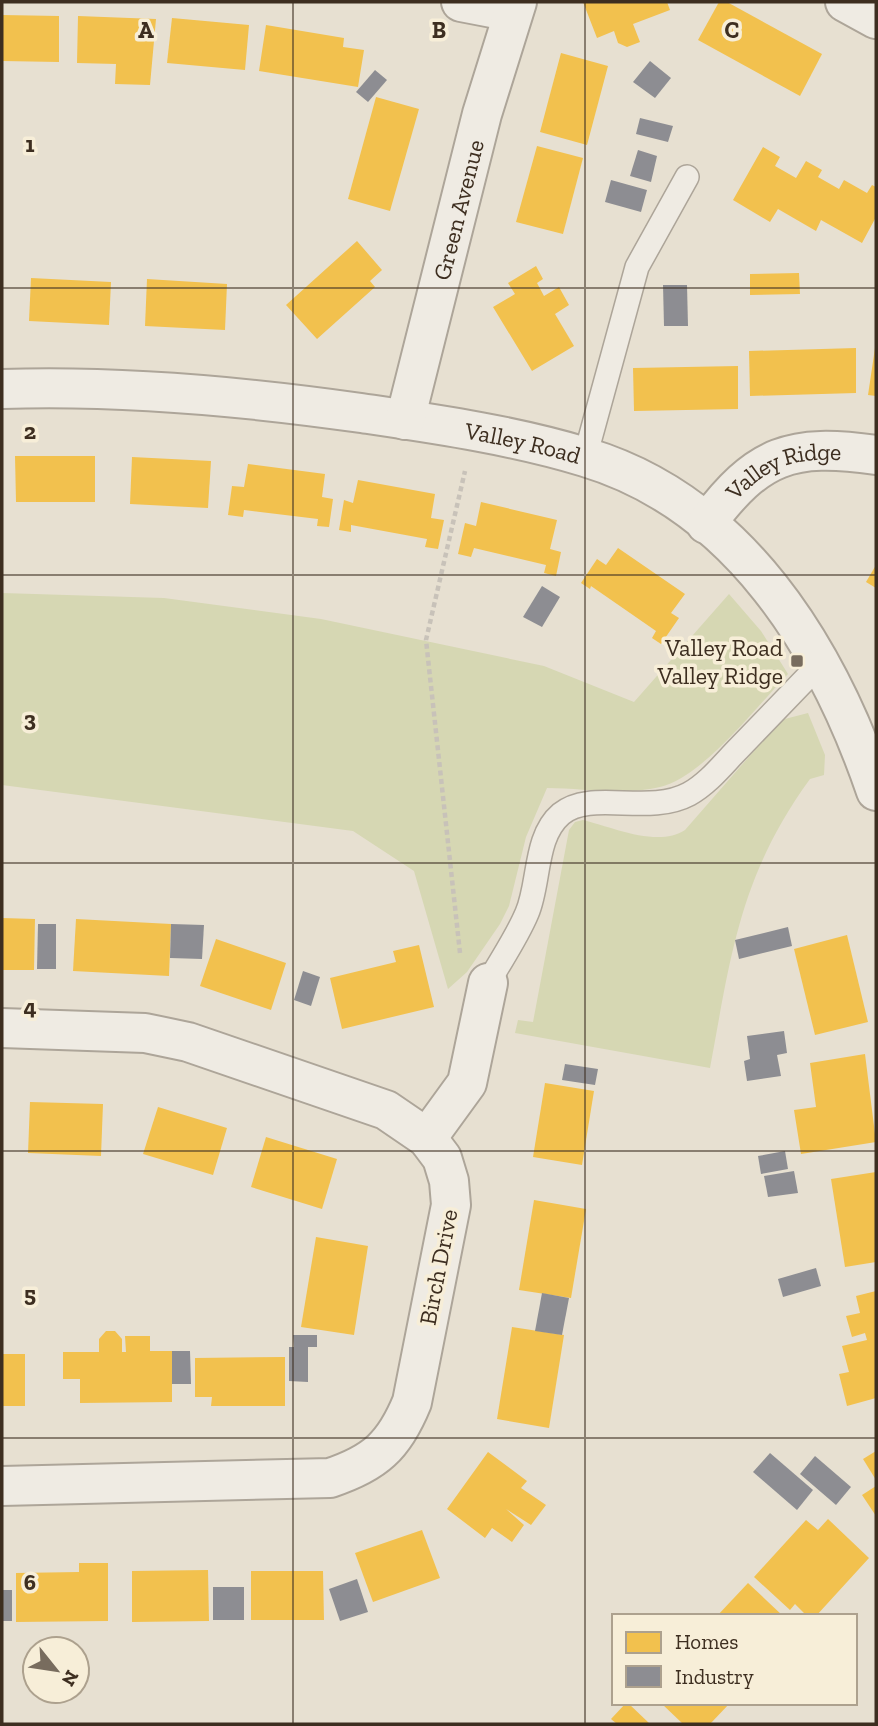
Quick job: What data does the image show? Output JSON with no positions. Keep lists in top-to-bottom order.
{
  "streets": {
    "street": [
      "Green Avenue",
      "Valley Road",
      "Valley Ridge",
      "Birch Drive"
    ]
  },
  "crossings": [
    ["Green Avenue", "Valley Road"],
    ["Valley Road", "Valley Ridge"]
  ],
  "places": {
    "transit": ["Valley Road Valley Ridge"]
  },
  "legend": ["Homes", "Industry"],
  "north": "bottom right",
  "grid": {
    "columns": ["A", "B", "C"],
    "rows": [
      "1",
      "2",
      "3",
      "4",
      "5",
      "6"
    ]
  }
}
